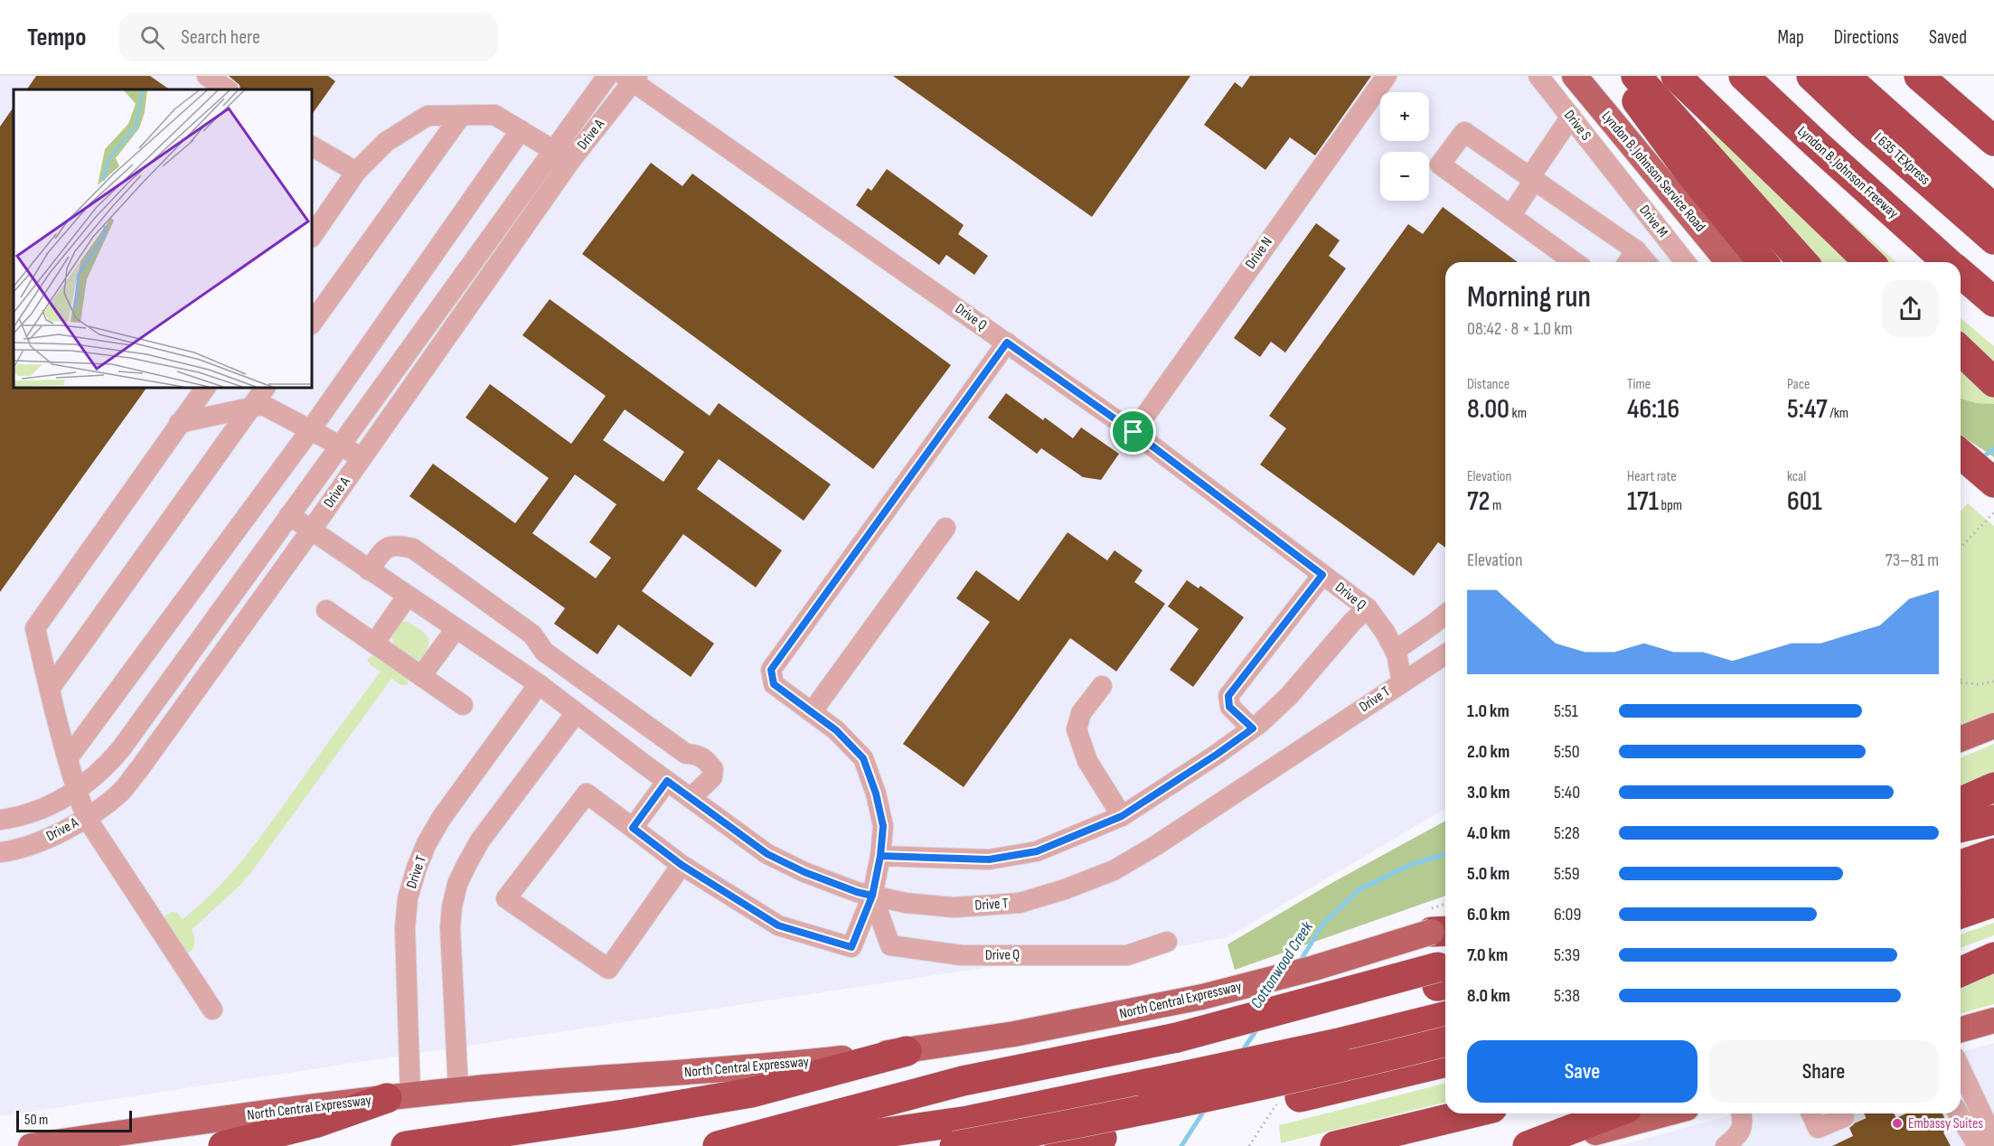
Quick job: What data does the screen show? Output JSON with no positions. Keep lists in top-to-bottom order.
{
  "streets": {
    "highway": ["I 635 TEXpress", "Lyndon B. Johnson Freeway"],
    "main road": ["Lyndon B. Johnson Service Road", "North Central Expressway"],
    "lane": [
      "Drive S",
      "Drive A",
      "Drive M",
      "Drive N",
      "Drive Q",
      "Drive T"
    ]
  },
  "crossings": [
    ["Drive S", "Drive M"],
    ["Drive A", "Drive Q"],
    ["Drive A", "Drive T"],
    ["Drive N", "Drive Q"],
    ["Drive Q", "Drive T"],
    ["Drive T", "North Central Expressway"]
  ],
  "water": ["Cottonwood Creek"],
  "places": ["Embassy Suites"],
  "scale_bar": "50 m",
  "page": {
    "header": "Tempo",
    "search": "Search here",
    "nav": ["Map", "Directions", "Saved"],
    "map_buttons": ["+", "−"],
    "heading": ["Morning run", "08:42 · 8 × 1.0 km"],
    "stats": [
      ["Distance", "8.00 km"],
      ["Time", "46:16"],
      ["Pace", "5:47 /km"],
      ["Elevation", "72 m"],
      ["Heart rate", "171 bpm"],
      ["kcal", "601"]
    ],
    "chart": ["Elevation", "73–81 m"],
    "list": [
      {
        "name": "1.0 km",
        "note": "5:51"
      },
      {
        "name": "2.0 km",
        "note": "5:50"
      },
      {
        "name": "3.0 km",
        "note": "5:40"
      },
      {
        "name": "4.0 km",
        "note": "5:28"
      },
      {
        "name": "5.0 km",
        "note": "5:59"
      },
      {
        "name": "6.0 km",
        "note": "6:09"
      },
      {
        "name": "7.0 km",
        "note": "5:39"
      },
      {
        "name": "8.0 km",
        "note": "5:38"
      }
    ],
    "buttons": ["Save", "Share"],
    "scale": "50 m"
  }
}
